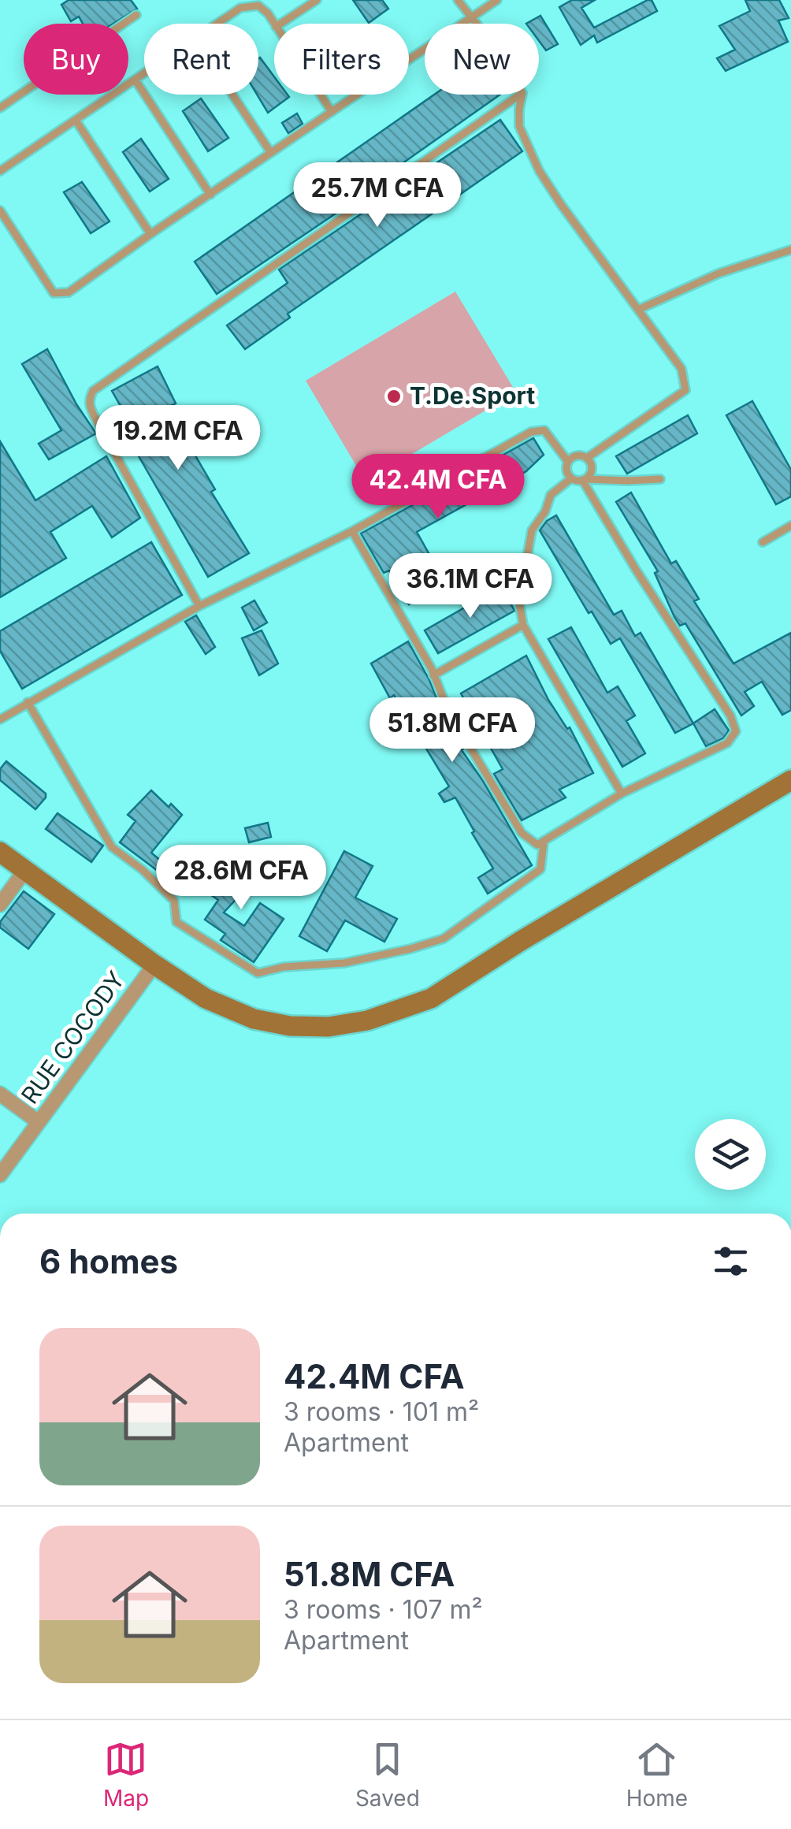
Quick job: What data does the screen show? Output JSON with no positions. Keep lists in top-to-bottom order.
{
  "streets": {
    "street": ["RUE COCODY"]
  },
  "places": ["T.De.Sport"],
  "page": {
    "chip": [
      "Buy",
      "Rent",
      "Filters",
      "New"
    ],
    "price": [
      "25.7M CFA",
      "19.2M CFA",
      "42.4M CFA",
      "36.1M CFA",
      "51.8M CFA",
      "28.6M CFA"
    ],
    "heading": "6 homes",
    "list": [
      {
        "name": "42.4M CFA",
        "note": "3 rooms · 101 m² · Apartment"
      },
      {
        "name": "51.8M CFA",
        "note": "3 rooms · 107 m² · Apartment"
      }
    ],
    "tabs": ["Map", "Saved", "Home"]
  }
}
